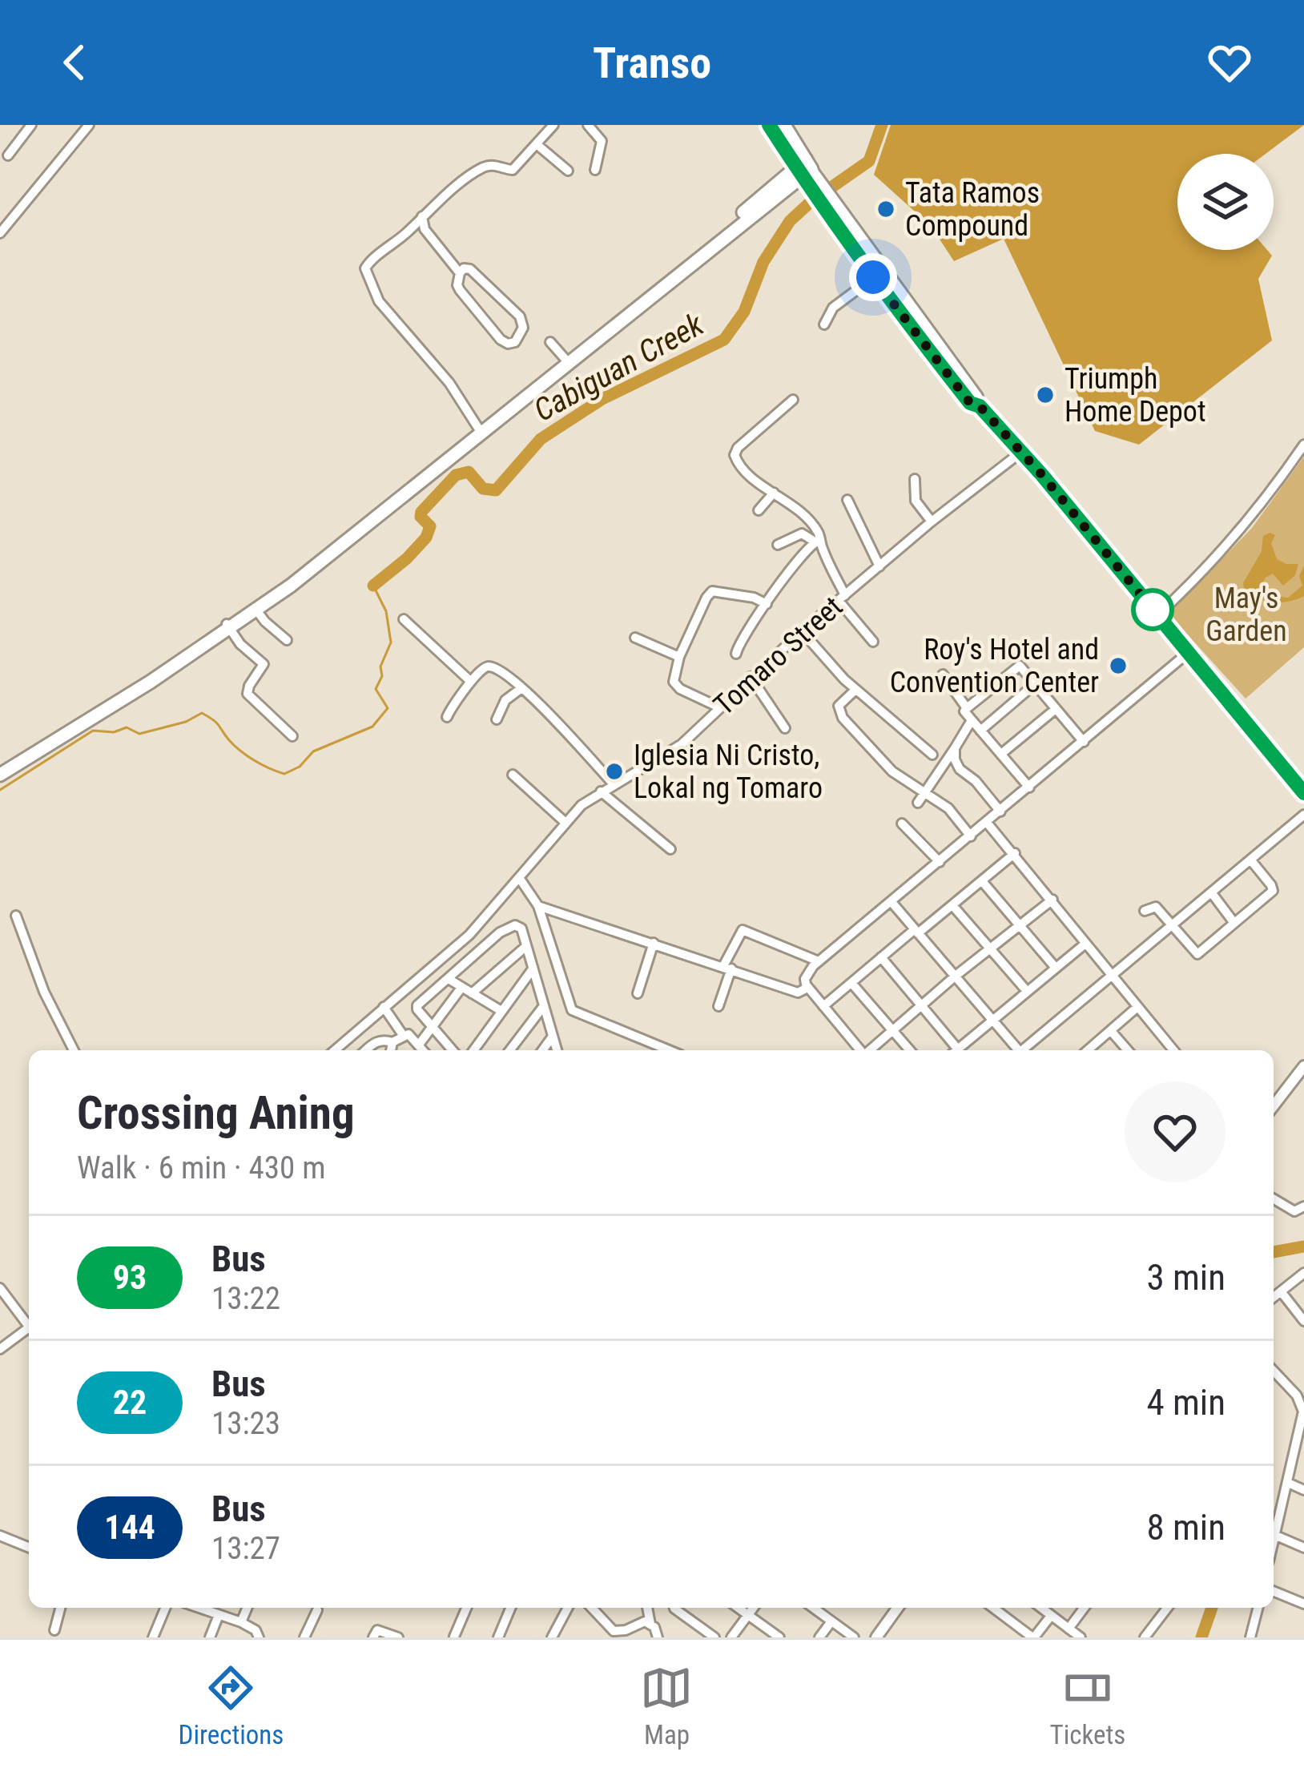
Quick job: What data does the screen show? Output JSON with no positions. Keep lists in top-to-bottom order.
{
  "streets": {
    "street": ["Tomaro Street"]
  },
  "water": ["Cabiguan Creek"],
  "parks": ["May's Garden"],
  "places": [
    "Tata Ramos Compound",
    "Triumph Home Depot",
    "Roy's Hotel and Convention Center",
    "Iglesia Ni Cristo, Lokal ng Tomaro"
  ],
  "lines": ["bus line 93"],
  "page": {
    "header": "Transo",
    "heading": ["Crossing Aning", "Walk · 6 min · 430 m"],
    "list": [
      {
        "mark": "93",
        "name": "Bus",
        "note": "13:22",
        "value": "3 min"
      },
      {
        "mark": "22",
        "name": "Bus",
        "note": "13:23",
        "value": "4 min"
      },
      {
        "mark": "144",
        "name": "Bus",
        "note": "13:27",
        "value": "8 min"
      }
    ],
    "tabs": ["Directions", "Map", "Tickets"]
  }
}
